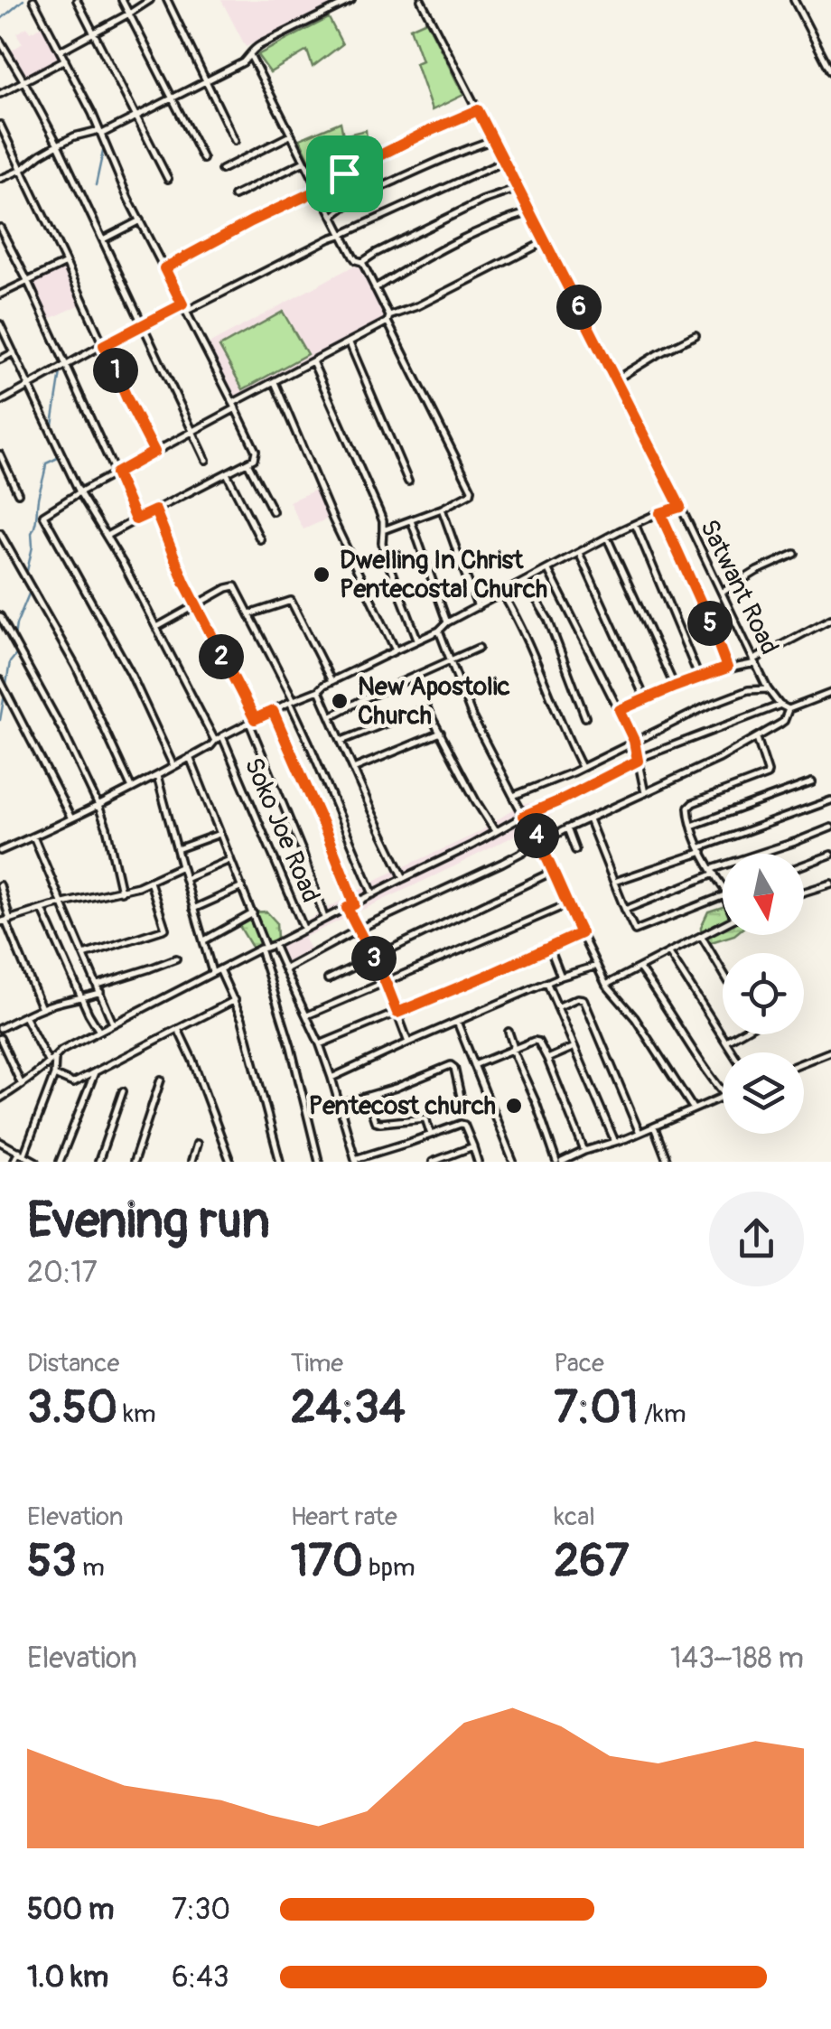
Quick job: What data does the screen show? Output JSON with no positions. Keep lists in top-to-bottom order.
{
  "streets": {
    "street": ["Satwant Road", "Soko Joe Road"]
  },
  "places": ["Dwelling In Christ Pentecostal Church", "New Apostolic Church", "Pentecost church"],
  "north": "bottom",
  "page": {
    "pins": [
      "6",
      "1",
      "5",
      "2",
      "4",
      "3"
    ],
    "heading": ["Evening run", "20:17"],
    "stats": [
      ["Distance", "3.50 km"],
      ["Time", "24:34"],
      ["Pace", "7:01 /km"],
      ["Elevation", "53 m"],
      ["Heart rate", "170 bpm"],
      ["kcal", "267"]
    ],
    "chart": ["Elevation", "143–188 m"],
    "list": [
      {
        "name": "500 m",
        "note": "7:30"
      },
      {
        "name": "1.0 km",
        "note": "6:43"
      }
    ]
  }
}
